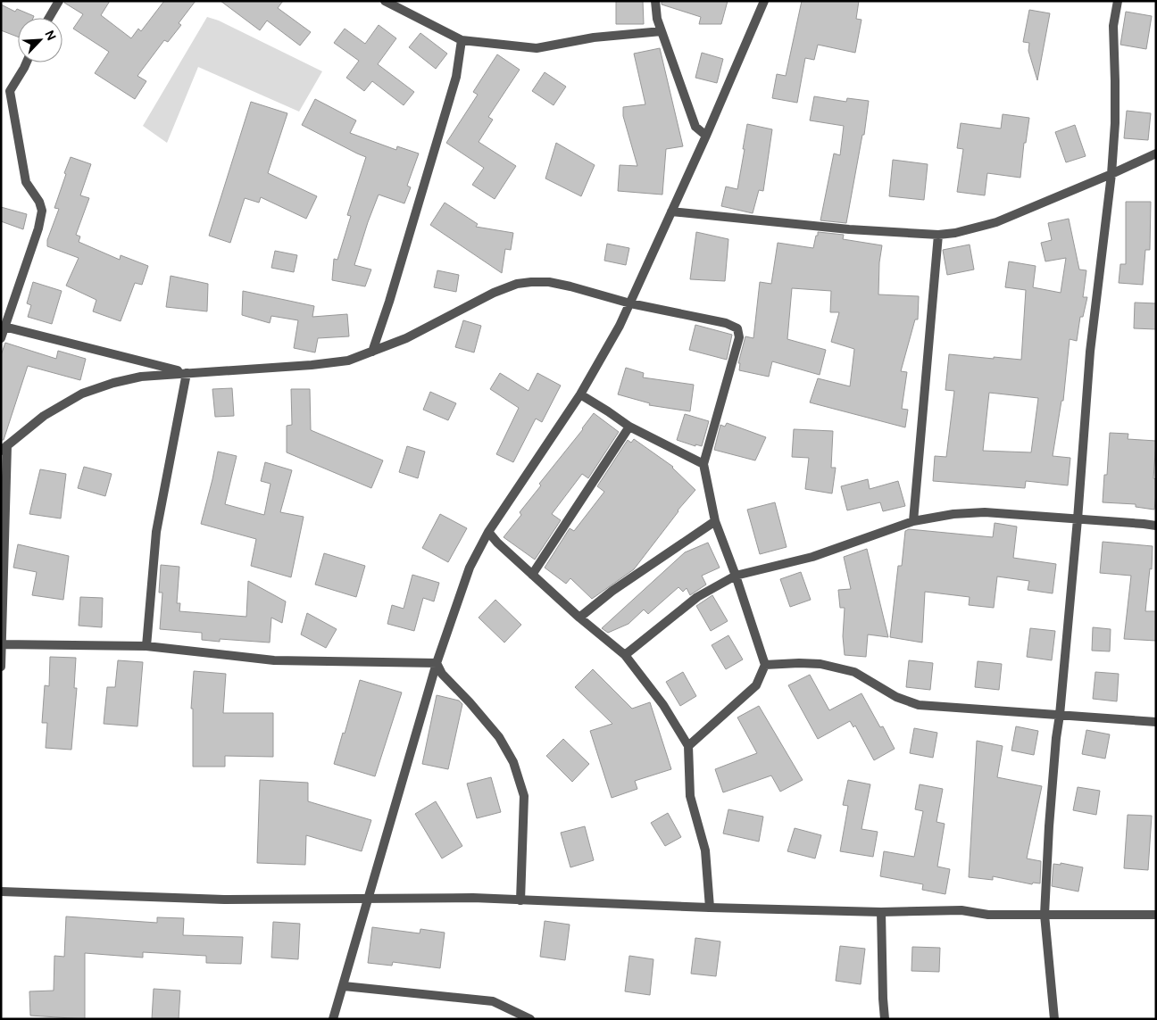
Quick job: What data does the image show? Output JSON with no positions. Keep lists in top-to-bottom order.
{
  "north": "top right"
}
